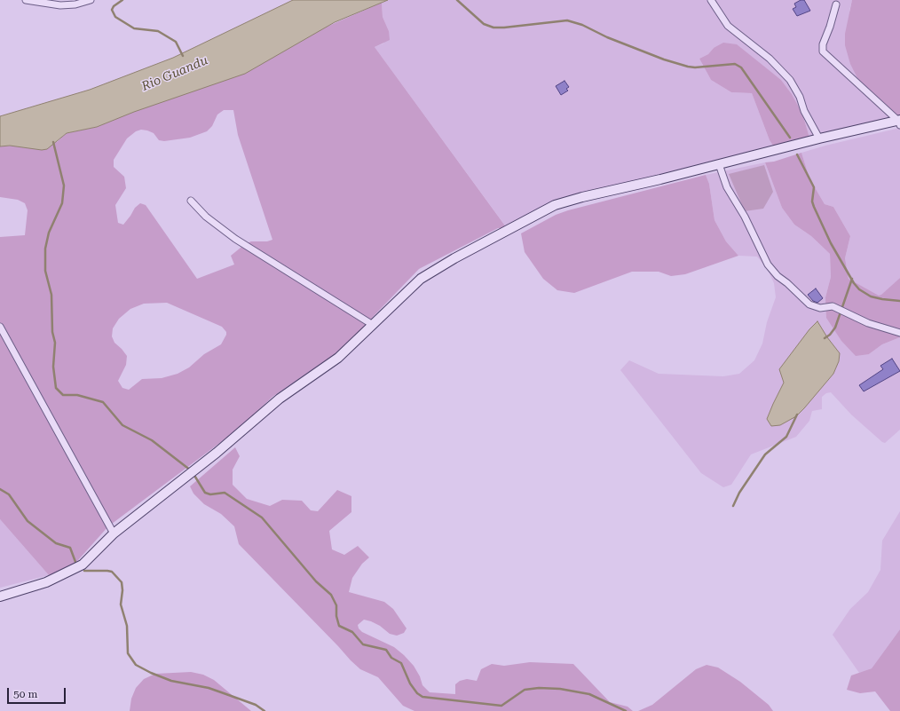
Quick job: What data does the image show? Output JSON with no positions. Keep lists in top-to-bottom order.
{
  "water": ["Rio Guandu"],
  "scale_bar": "50 m"
}
